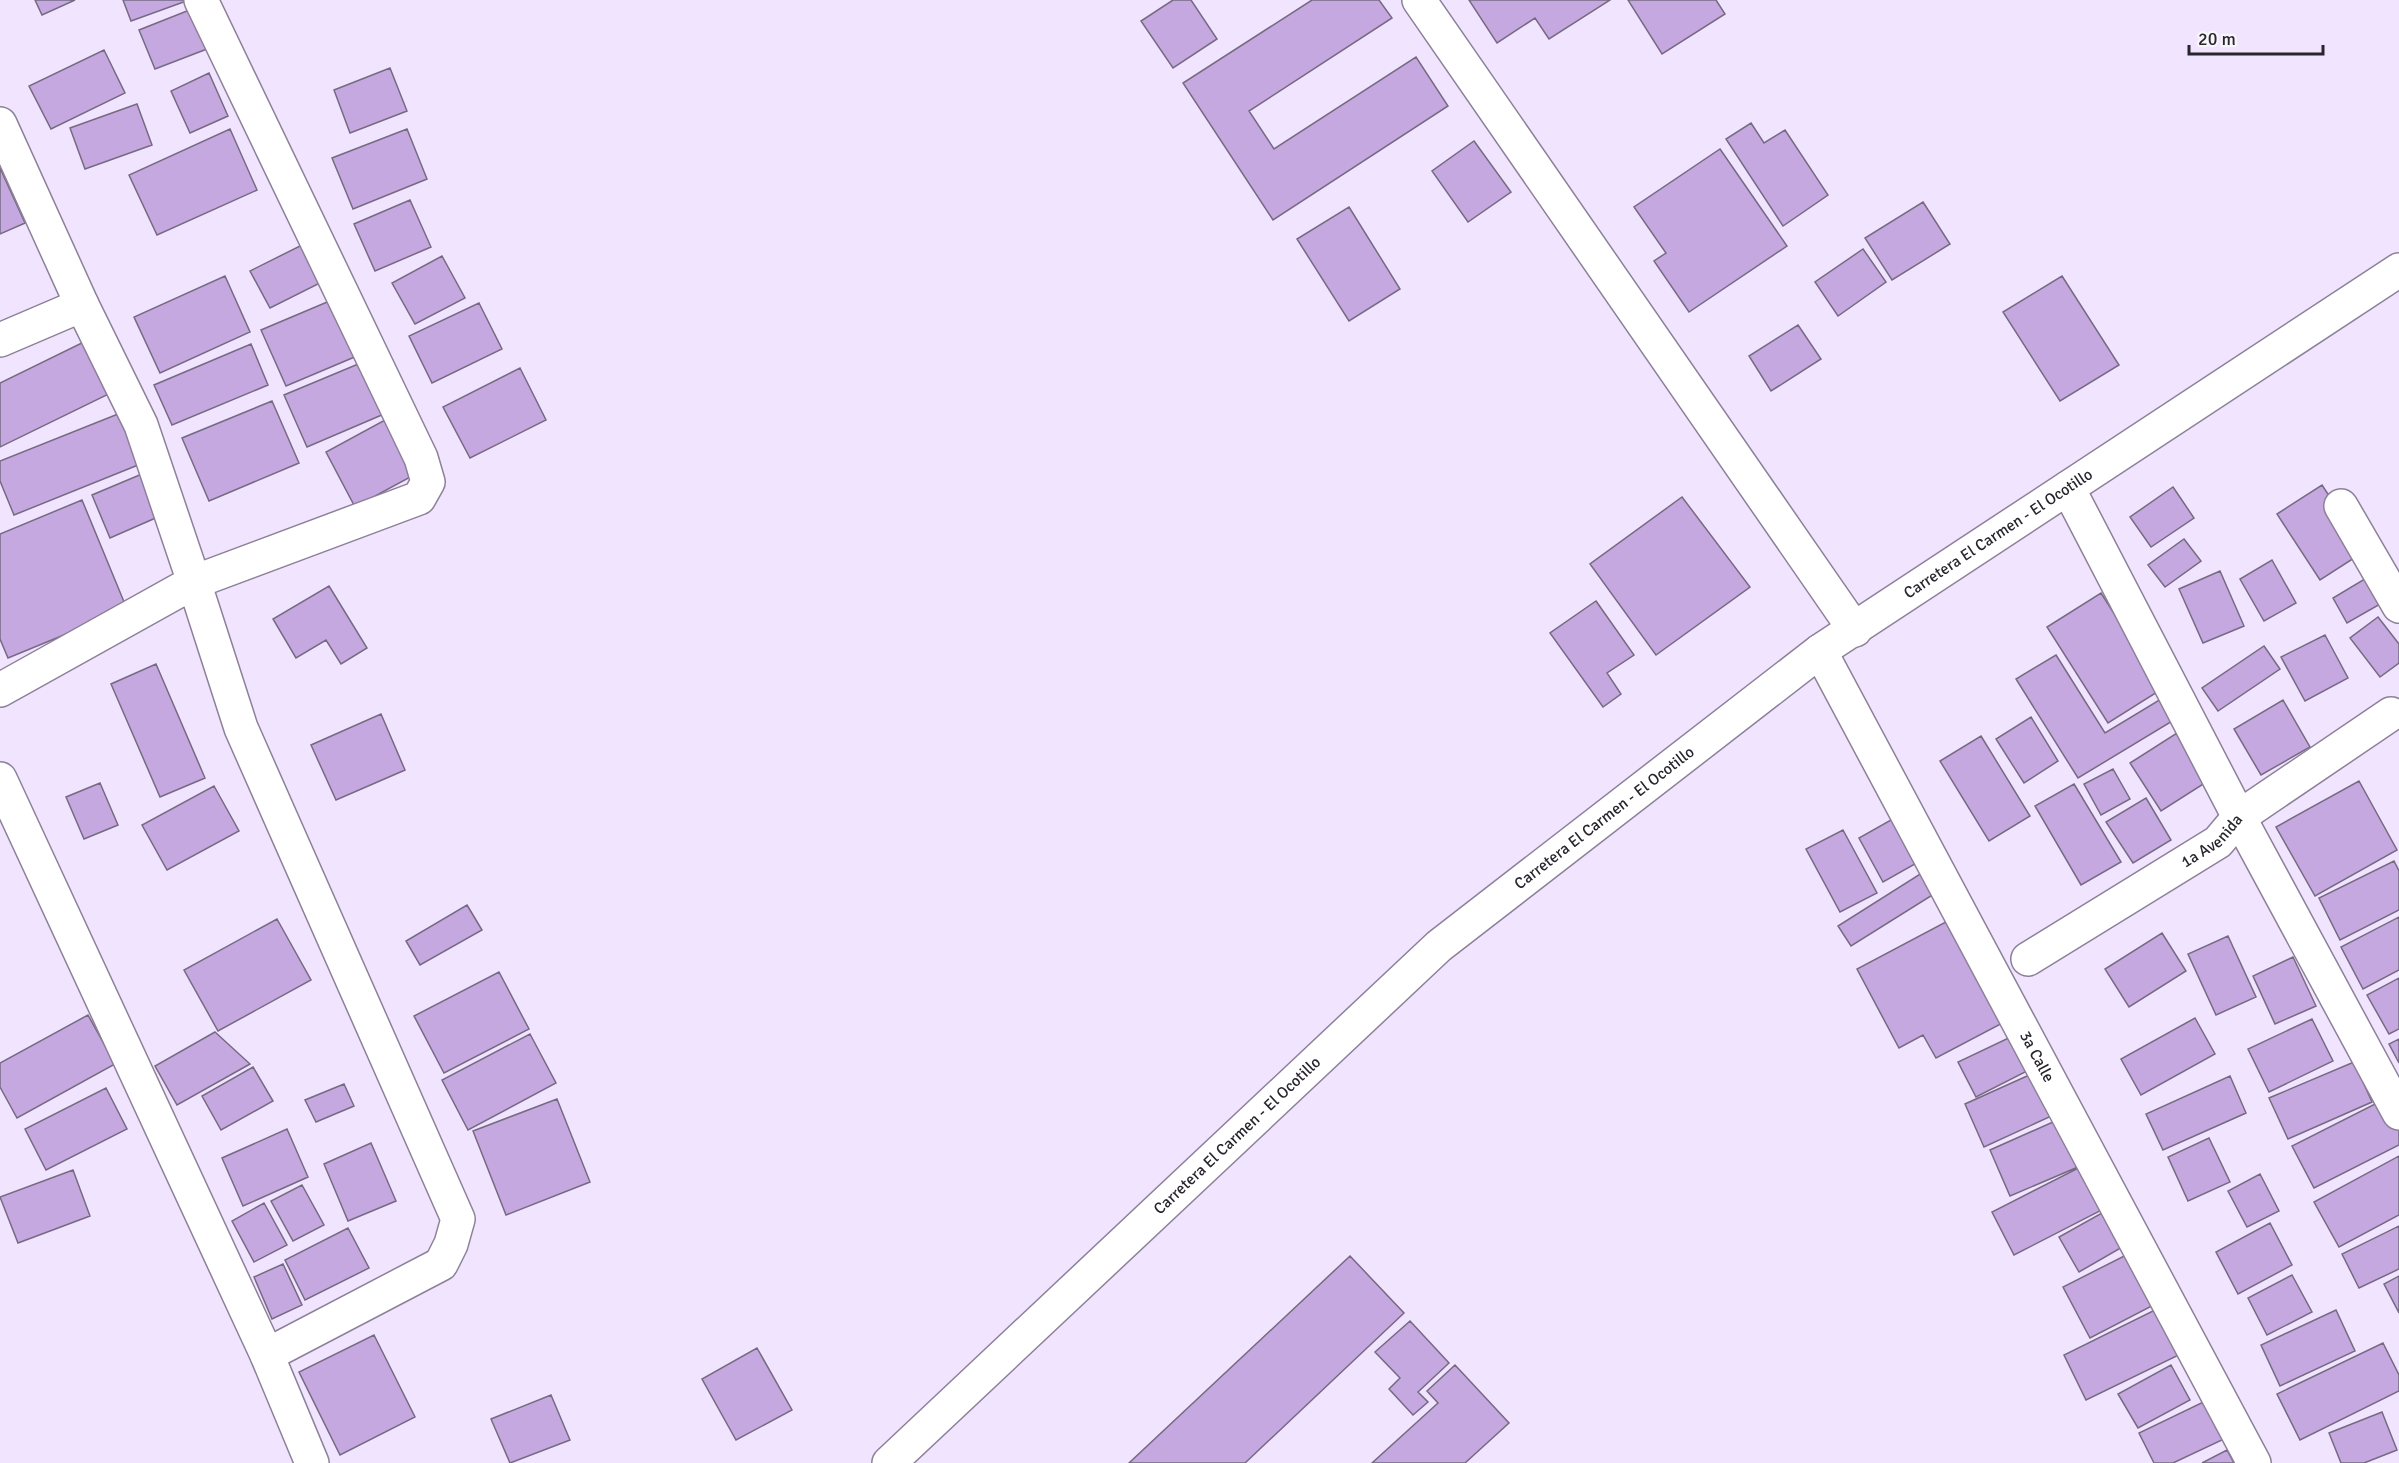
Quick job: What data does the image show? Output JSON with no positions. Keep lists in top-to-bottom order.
{
  "streets": {
    "street": ["Carretera El Carmen - El Ocotillo", "1a Avenida", "3a Calle"]
  },
  "crossings": [
    ["Carretera El Carmen - El Ocotillo", "3a Calle"]
  ],
  "scale_bar": "20 m"
}
